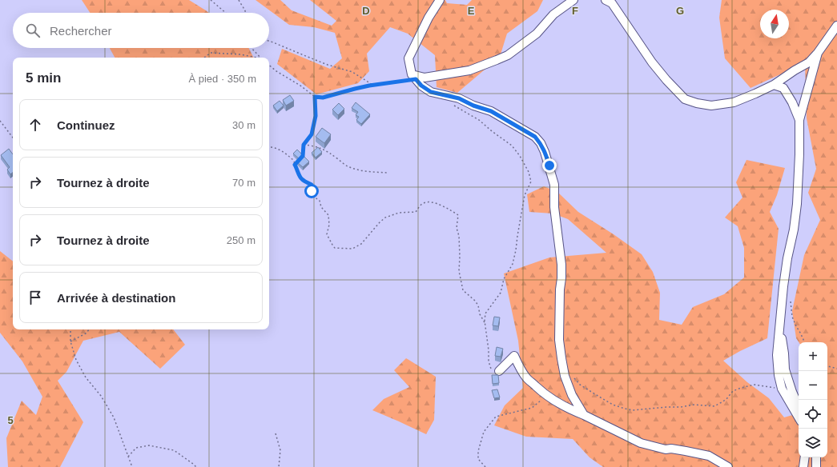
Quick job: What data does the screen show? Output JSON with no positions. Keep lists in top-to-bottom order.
{
  "north": "top",
  "page": {
    "search": "Rechercher",
    "heading": ["5 min", "À pied · 350 m"],
    "list": [
      ["Continuez", "30 m"],
      ["Tournez à droite", "70 m"],
      ["Tournez à droite", "250 m"],
      "Arrivée à destination"
    ],
    "map_buttons": ["+", "−"]
  },
  "grid": {
    "columns": [
      "D",
      "E",
      "F",
      "G"
    ],
    "rows": ["5"]
  }
}
